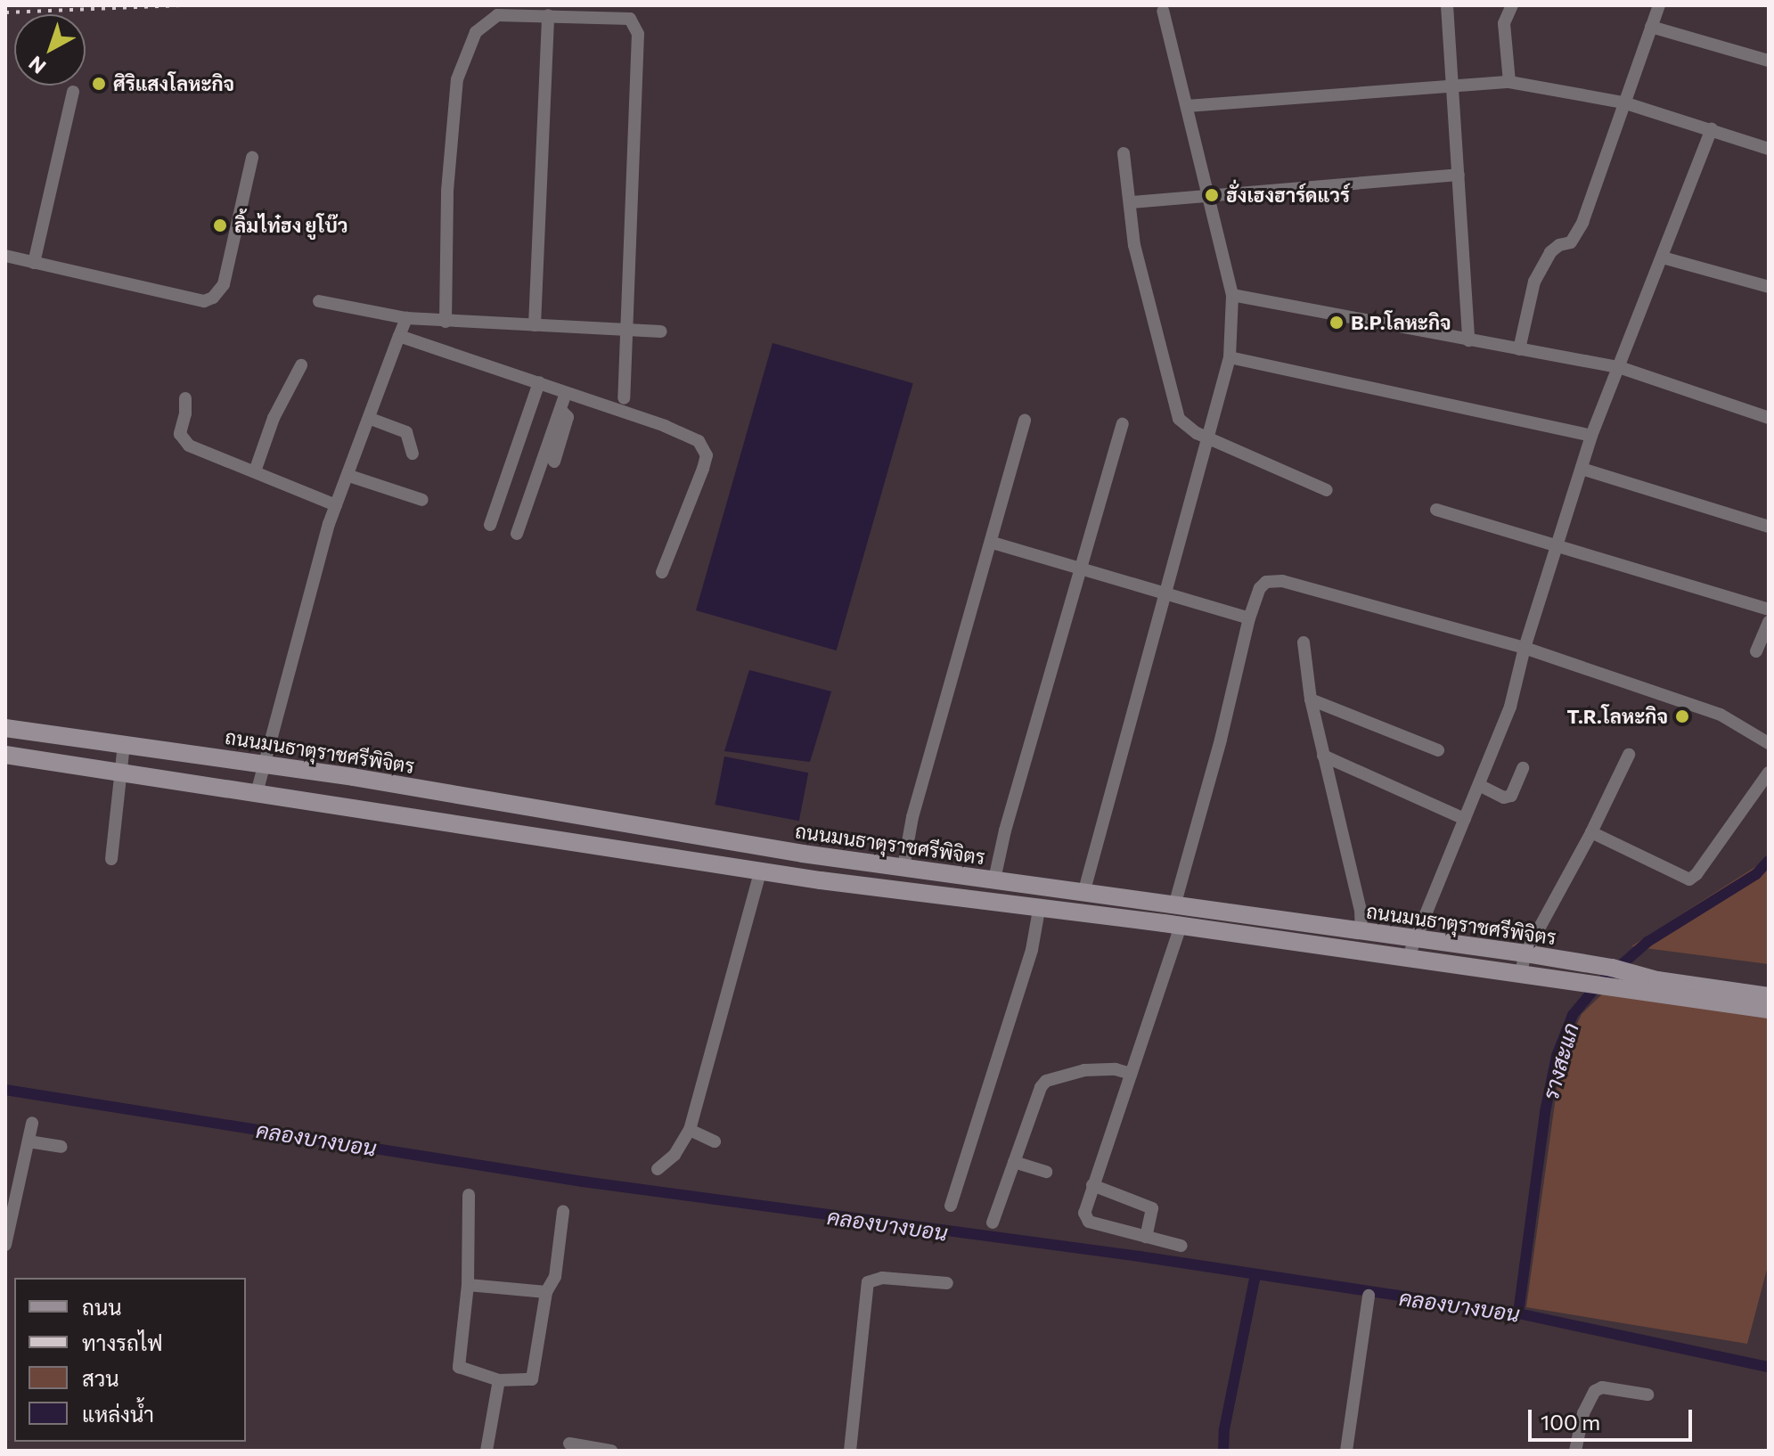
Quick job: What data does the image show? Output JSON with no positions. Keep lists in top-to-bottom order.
{
  "streets": {
    "street": ["ถนนมนธาตุราชศรีพิจิตร"]
  },
  "water": ["รางสะแก", "คลองบางบอน"],
  "places": [
    "ศิริแสงโลหะกิจ",
    "ฮั่งเฮงฮาร์ดแวร์",
    "ลิ้มไท๋ฮง ยูโบ๊ว",
    "B.P.โลหะกิจ",
    "T.R.โลหะกิจ"
  ],
  "legend": [
    "ถนน",
    "ทางรถไฟ",
    "สวน",
    "แหล่งน้ำ"
  ],
  "scale_bar": "100 m",
  "north": "bottom left"
}
